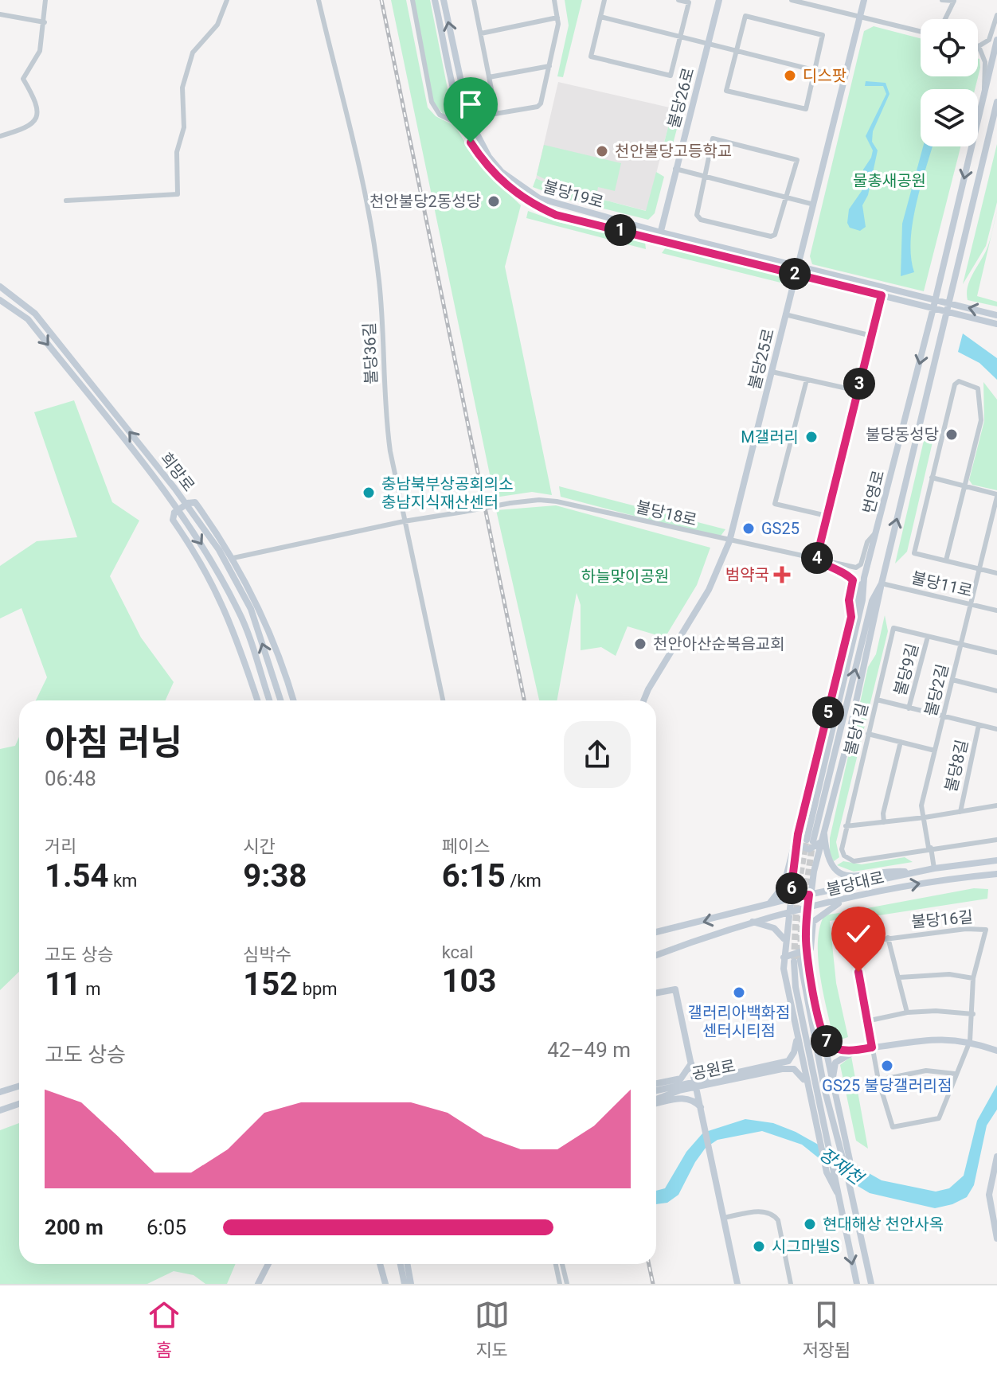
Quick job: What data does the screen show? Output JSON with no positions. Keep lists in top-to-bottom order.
{
  "streets": {
    "main road": [
      "불당26로",
      "불당19로",
      "불당25로",
      "희망로",
      "번영로",
      "불당대로",
      "공원로"
    ],
    "street": [
      "불당36길",
      "불당18로",
      "불당11로",
      "불당9길",
      "불당2길",
      "불당1길",
      "불당8길",
      "불당16길"
    ]
  },
  "crossings": [
    ["불당26로", "불당19로"],
    ["불당19로", "불당25로"],
    ["불당19로", "번영로"],
    ["불당36길", "불당18로"],
    ["불당25로", "불당18로"],
    ["번영로", "불당11로"],
    ["불당11로", "불당2길"],
    ["불당9길", "불당2길"],
    ["불당9길", "불당1길"],
    ["불당9길", "불당8길"],
    ["불당2길", "불당1길"],
    ["불당2길", "불당8길"],
    ["불당2길", "불당대로"],
    ["불당1길", "불당8길"]
  ],
  "water": ["장재천"],
  "parks": ["물총새공원", "하늘맞이공원"],
  "places": {
    "other": [
      "디스팟",
      "천안불당고등학교",
      "천안불당2동성당",
      "불당동성당",
      "M갤러리",
      "충남북부상공회의소 충남지식재산센터",
      "GS25",
      "천안아산순복음교회",
      "갤러리아백화점 센터시티점",
      "GS25 불당갤러리점",
      "현대해상 천안사옥",
      "시그마빌S"
    ],
    "health": ["범약국"]
  },
  "page": {
    "pins": [
      "1",
      "2",
      "3",
      "4",
      "5",
      "6",
      "7"
    ],
    "heading": ["아침 러닝", "06:48"],
    "stats": [
      ["거리", "1.54 km"],
      ["시간", "9:38"],
      ["페이스", "6:15 /km"],
      ["고도 상승", "11 m"],
      ["심박수", "152 bpm"],
      ["kcal", "103"]
    ],
    "chart": ["고도 상승", "42–49 m"],
    "list": [
      {
        "name": "200 m",
        "note": "6:05"
      }
    ],
    "tabs": ["홈", "지도", "저장됨"]
  }
}
